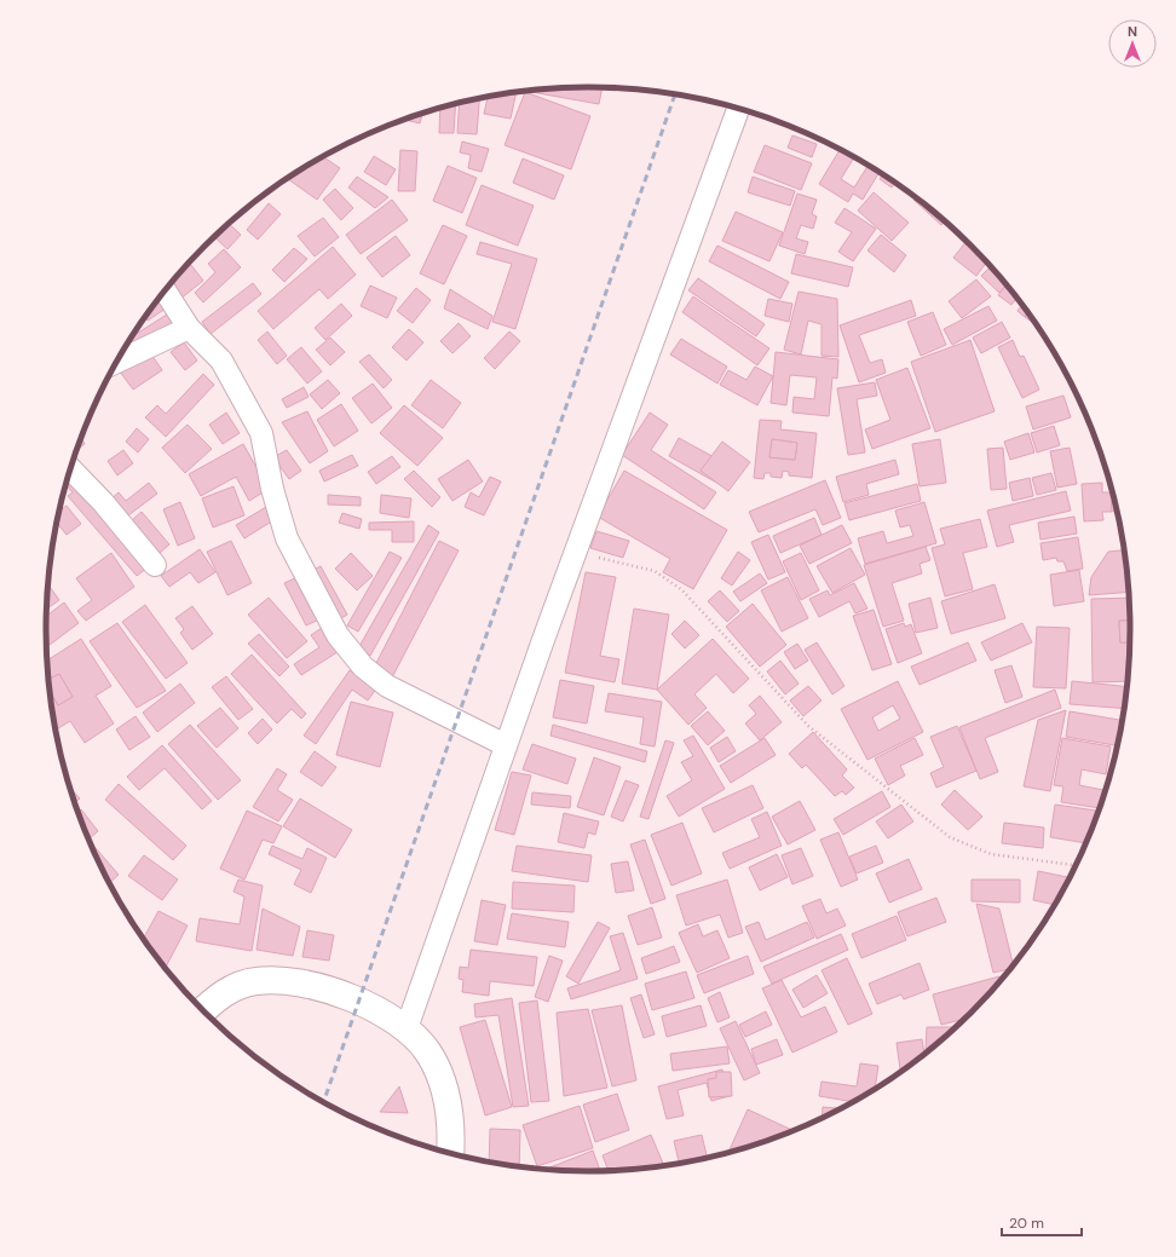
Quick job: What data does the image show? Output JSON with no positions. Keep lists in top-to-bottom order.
{
  "scale_bar": "20 m",
  "north": "top"
}
